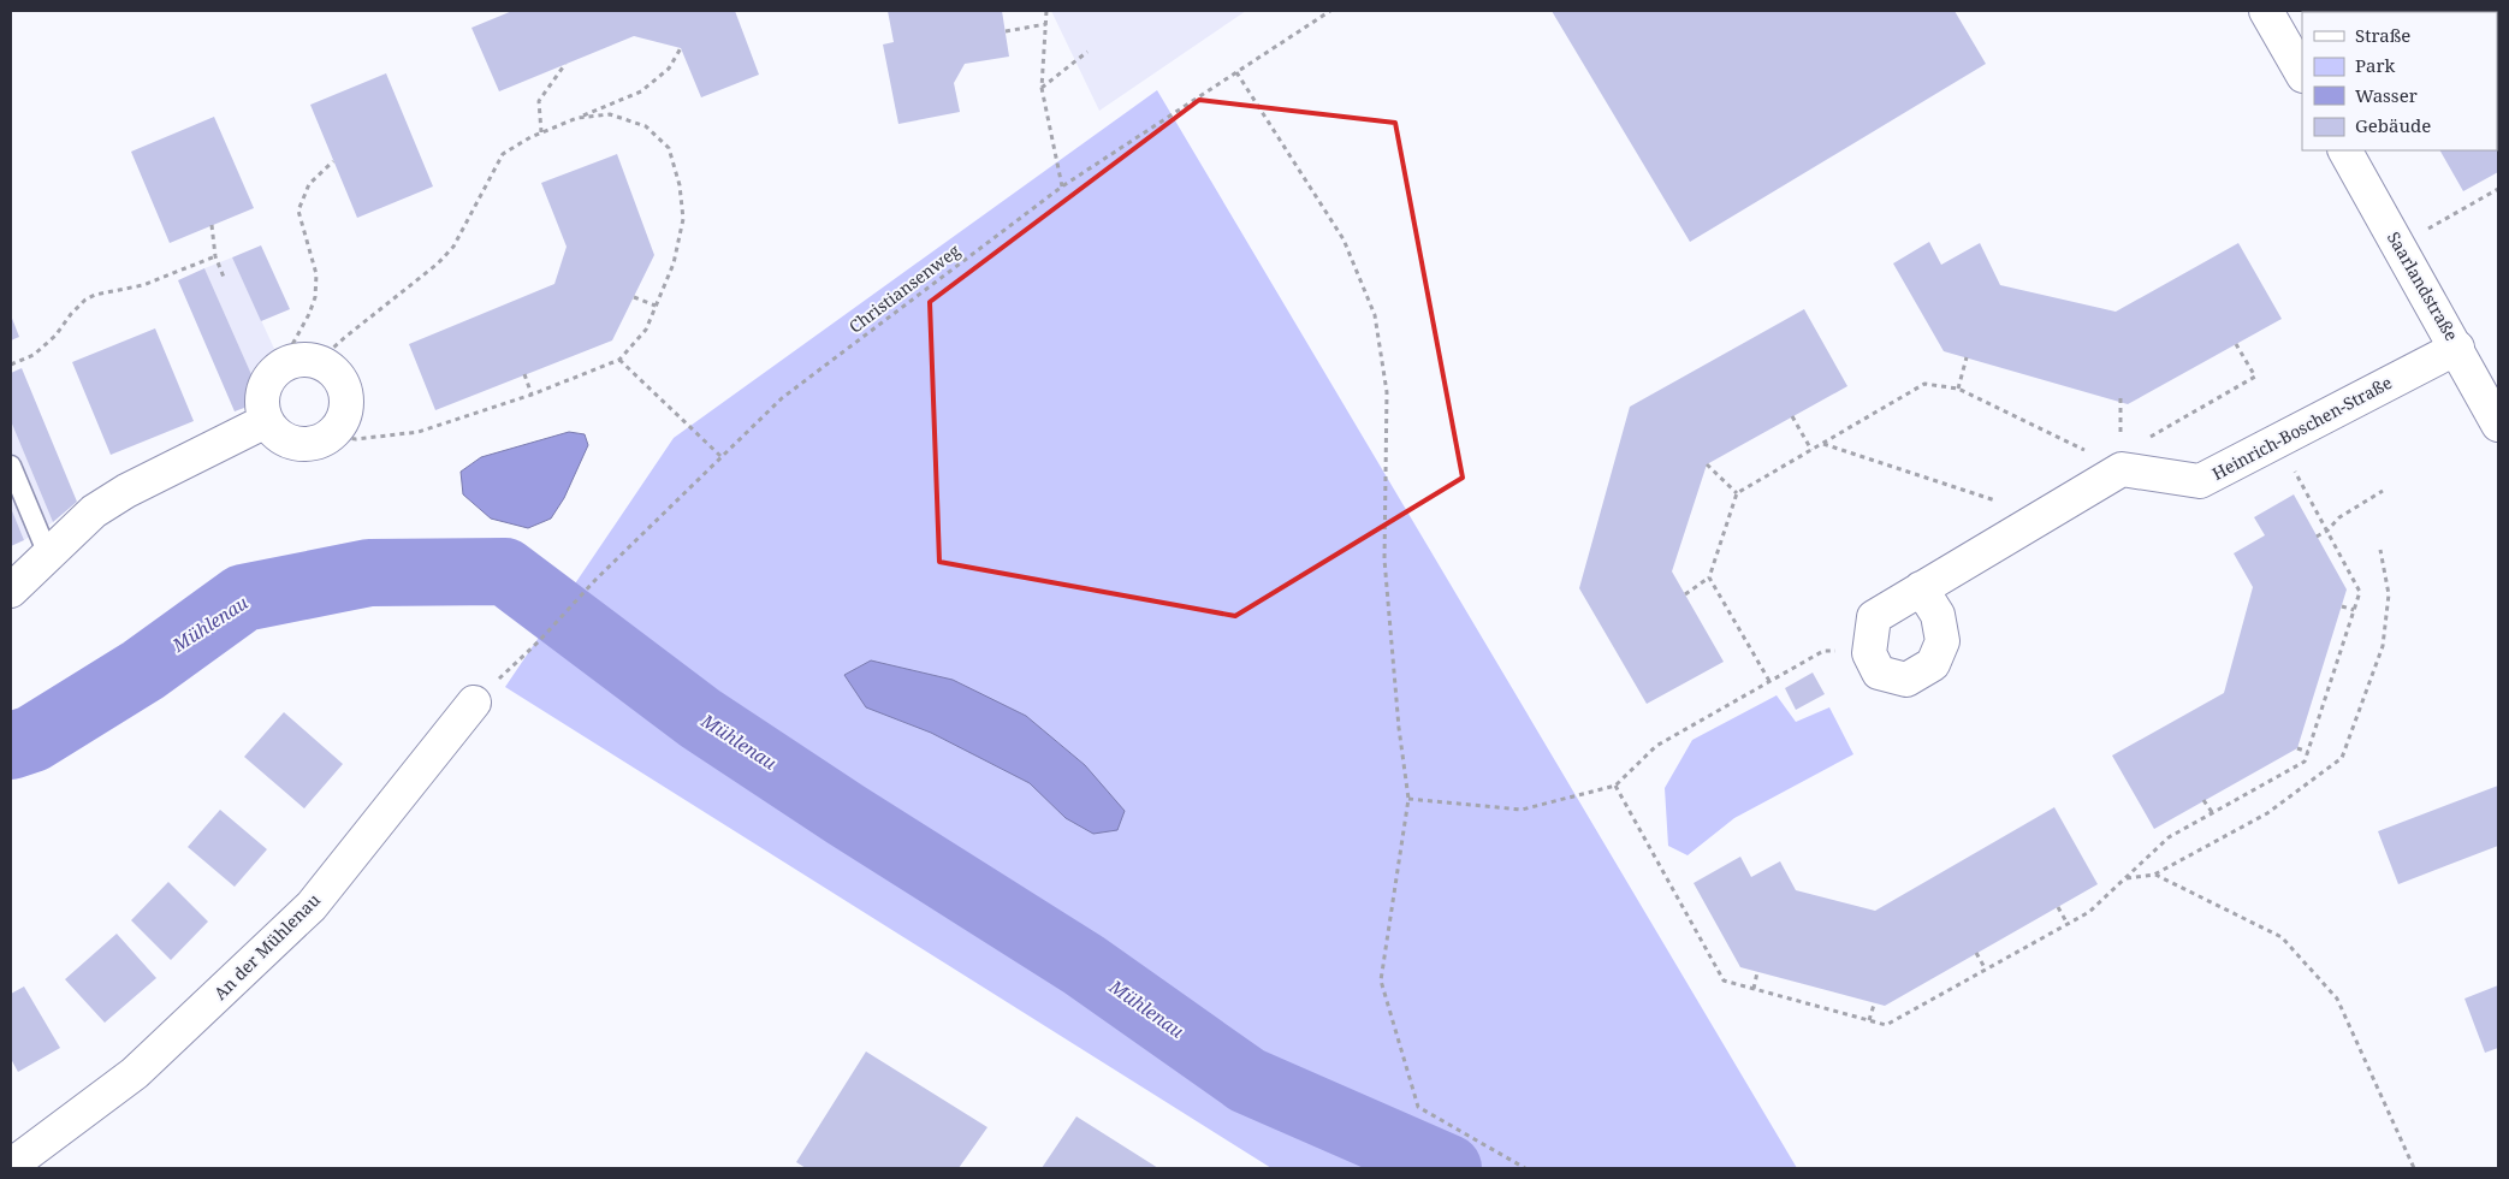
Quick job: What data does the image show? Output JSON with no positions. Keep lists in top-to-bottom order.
{
  "streets": {
    "street": ["Saarlandstraße", "Heinrich-Boschen-Straße", "An der Mühlenau"],
    "path": ["Christiansenweg"]
  },
  "crossings": [
    ["Saarlandstraße", "Heinrich-Boschen-Straße"],
    ["Christiansenweg", "An der Mühlenau"]
  ],
  "water": ["Mühlenau"],
  "legend": [
    "Straße",
    "Park",
    "Wasser",
    "Gebäude"
  ]
}
